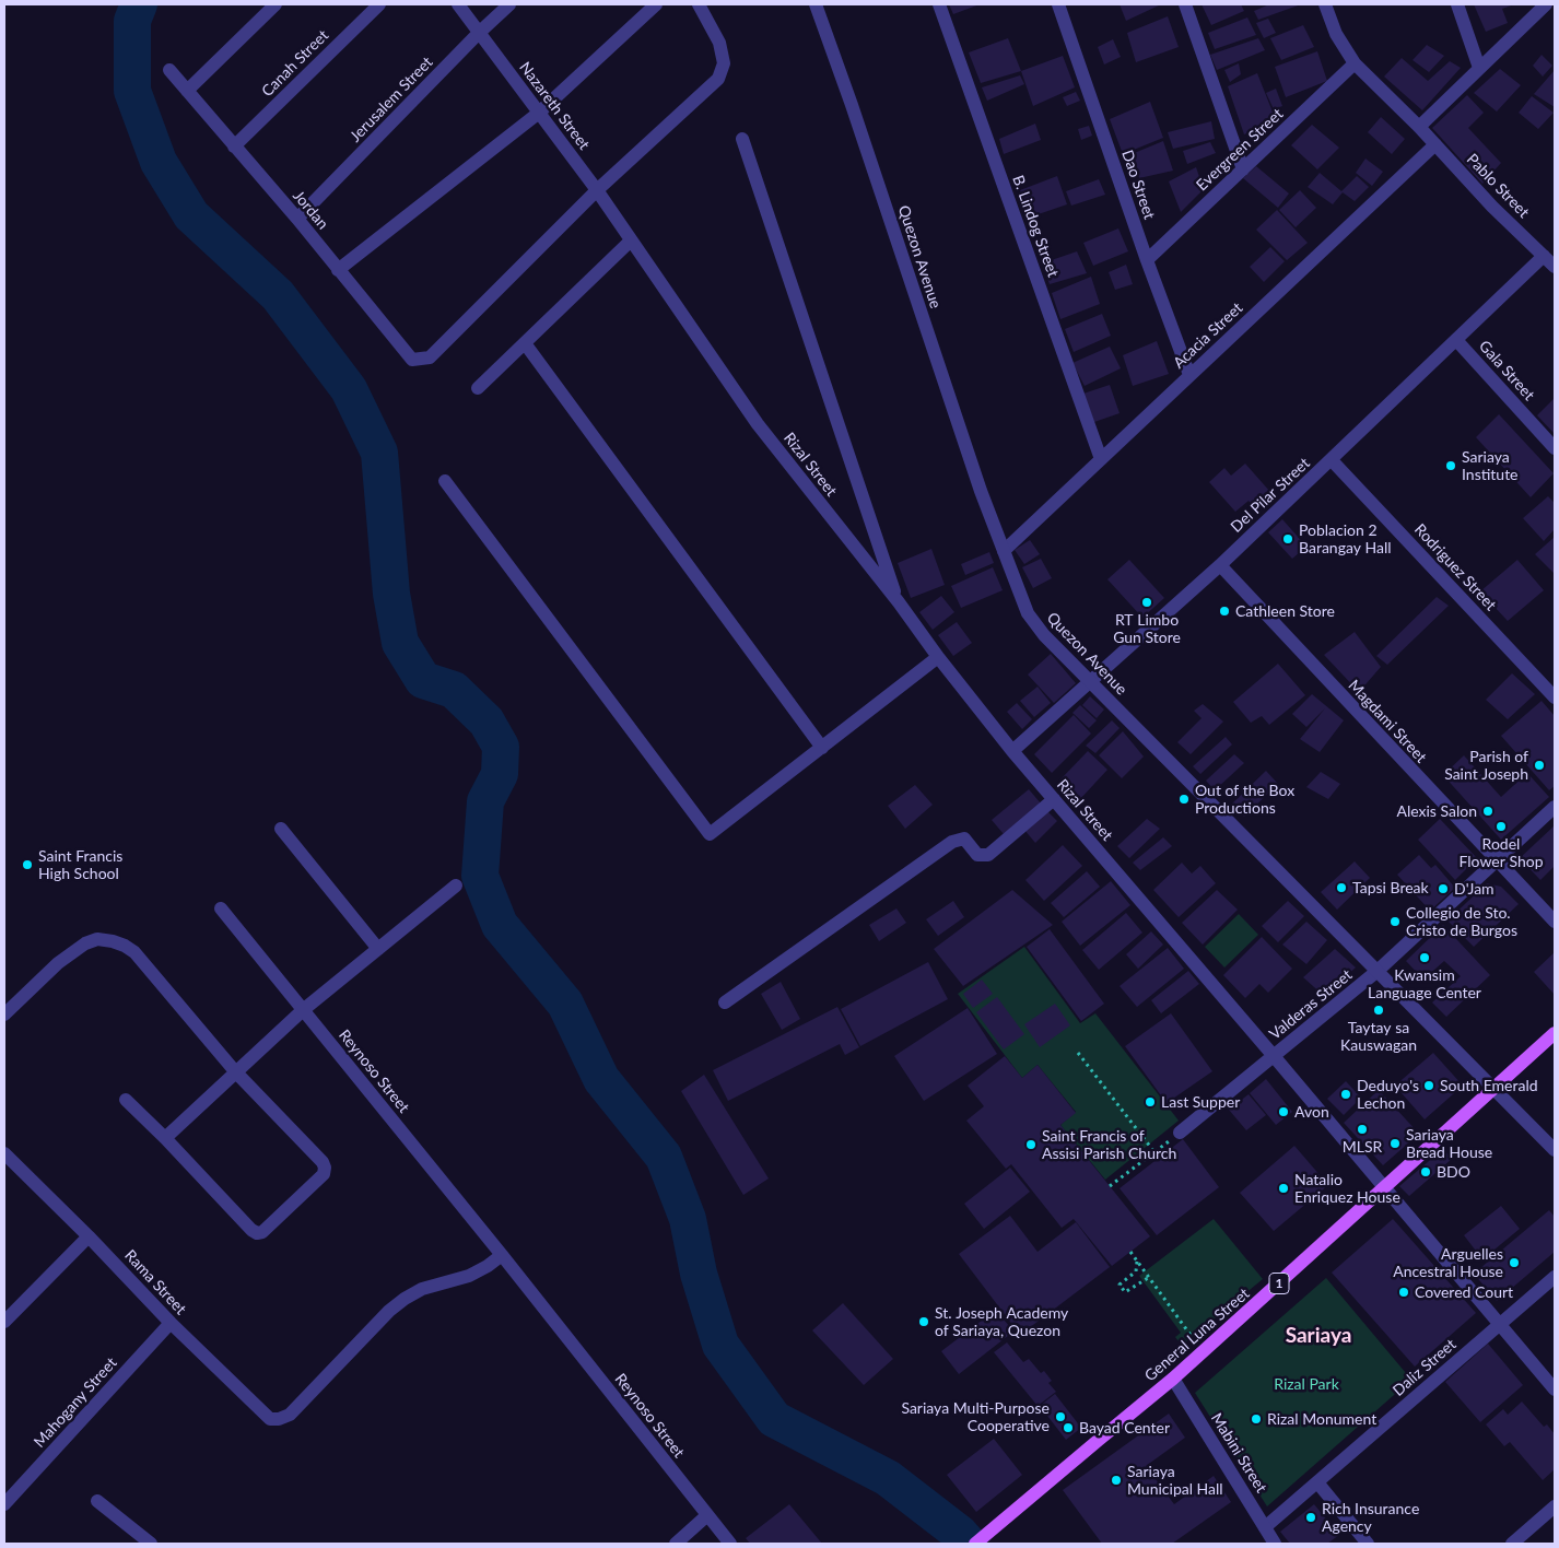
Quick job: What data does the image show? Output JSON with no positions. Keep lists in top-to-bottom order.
{
  "streets": {
    "main road": ["1", "General Luna Street"],
    "street": [
      "Canah Street",
      "Jerusalem Street",
      "Nazareth Street",
      "Evergreen Street",
      "Dao Street",
      "Pablo Street",
      "Jordan",
      "B. Lindog Street",
      "Quezon Avenue",
      "Acacia Street",
      "Gala Street",
      "Rizal Street",
      "Del Pilar Street",
      "Rodriguez Street",
      "Magdami Street",
      "Valderas Street",
      "Reynoso Street",
      "Rama Street",
      "Daliz Street",
      "Mahogany Street",
      "Mabini Street"
    ]
  },
  "crossings": [
    ["Canah Street", "Jordan"],
    ["Jerusalem Street", "Nazareth Street"],
    ["Jerusalem Street", "Jordan"],
    ["Nazareth Street", "Jordan"],
    ["Nazareth Street", "Rizal Street"],
    ["Evergreen Street", "Dao Street"],
    ["Evergreen Street", "Pablo Street"],
    ["Dao Street", "Acacia Street"],
    ["Pablo Street", "Acacia Street"],
    ["Pablo Street", "Del Pilar Street"],
    ["B. Lindog Street", "Acacia Street"],
    ["Quezon Avenue", "Acacia Street"],
    ["Quezon Avenue", "Del Pilar Street"],
    ["Quezon Avenue", "Valderas Street"],
    ["Quezon Avenue", "General Luna Street"],
    ["Gala Street", "Del Pilar Street"],
    ["Rizal Street", "Del Pilar Street"],
    ["Rizal Street", "Valderas Street"],
    ["Rizal Street", "General Luna Street"],
    ["Rizal Street", "Daliz Street"],
    ["Del Pilar Street", "Rodriguez Street"],
    ["Del Pilar Street", "Magdami Street"],
    ["Magdami Street", "Valderas Street"],
    ["Reynoso Street", "Rama Street"],
    ["Rama Street", "Mahogany Street"],
    ["General Luna Street", "Mabini Street"],
    ["Daliz Street", "Mabini Street"]
  ],
  "districts": ["Sariaya"],
  "parks": ["Rizal Park"],
  "places": [
    "Sariaya Institute",
    "Poblacion 2 Barangay Hall",
    "RT Limbo Gun Store",
    "Cathleen Store",
    "Parish of Saint Joseph",
    "Out of the Box Productions",
    "Alexis Salon",
    "Rodel Flower Shop",
    "Saint Francis High School",
    "Tapsi Break",
    "D'Jam",
    "Collegio de Sto. Cristo de Burgos",
    "Kwansim Language Center",
    "Taytay sa Kauswagan",
    "South Emerald",
    "Deduyo's Lechon",
    "Last Supper",
    "Avon",
    "MLSR",
    "Sariaya Bread House",
    "Saint Francis of Assisi Parish Church",
    "BDO",
    "Natalio Enriquez House",
    "Arguelles Ancestral House",
    "Covered Court",
    "St. Joseph Academy of Sariaya, Quezon",
    "Sariaya Multi-Purpose Cooperative",
    "Rizal Monument",
    "Bayad Center",
    "Sariaya Municipal Hall",
    "Rich Insurance Agency"
  ]
}
